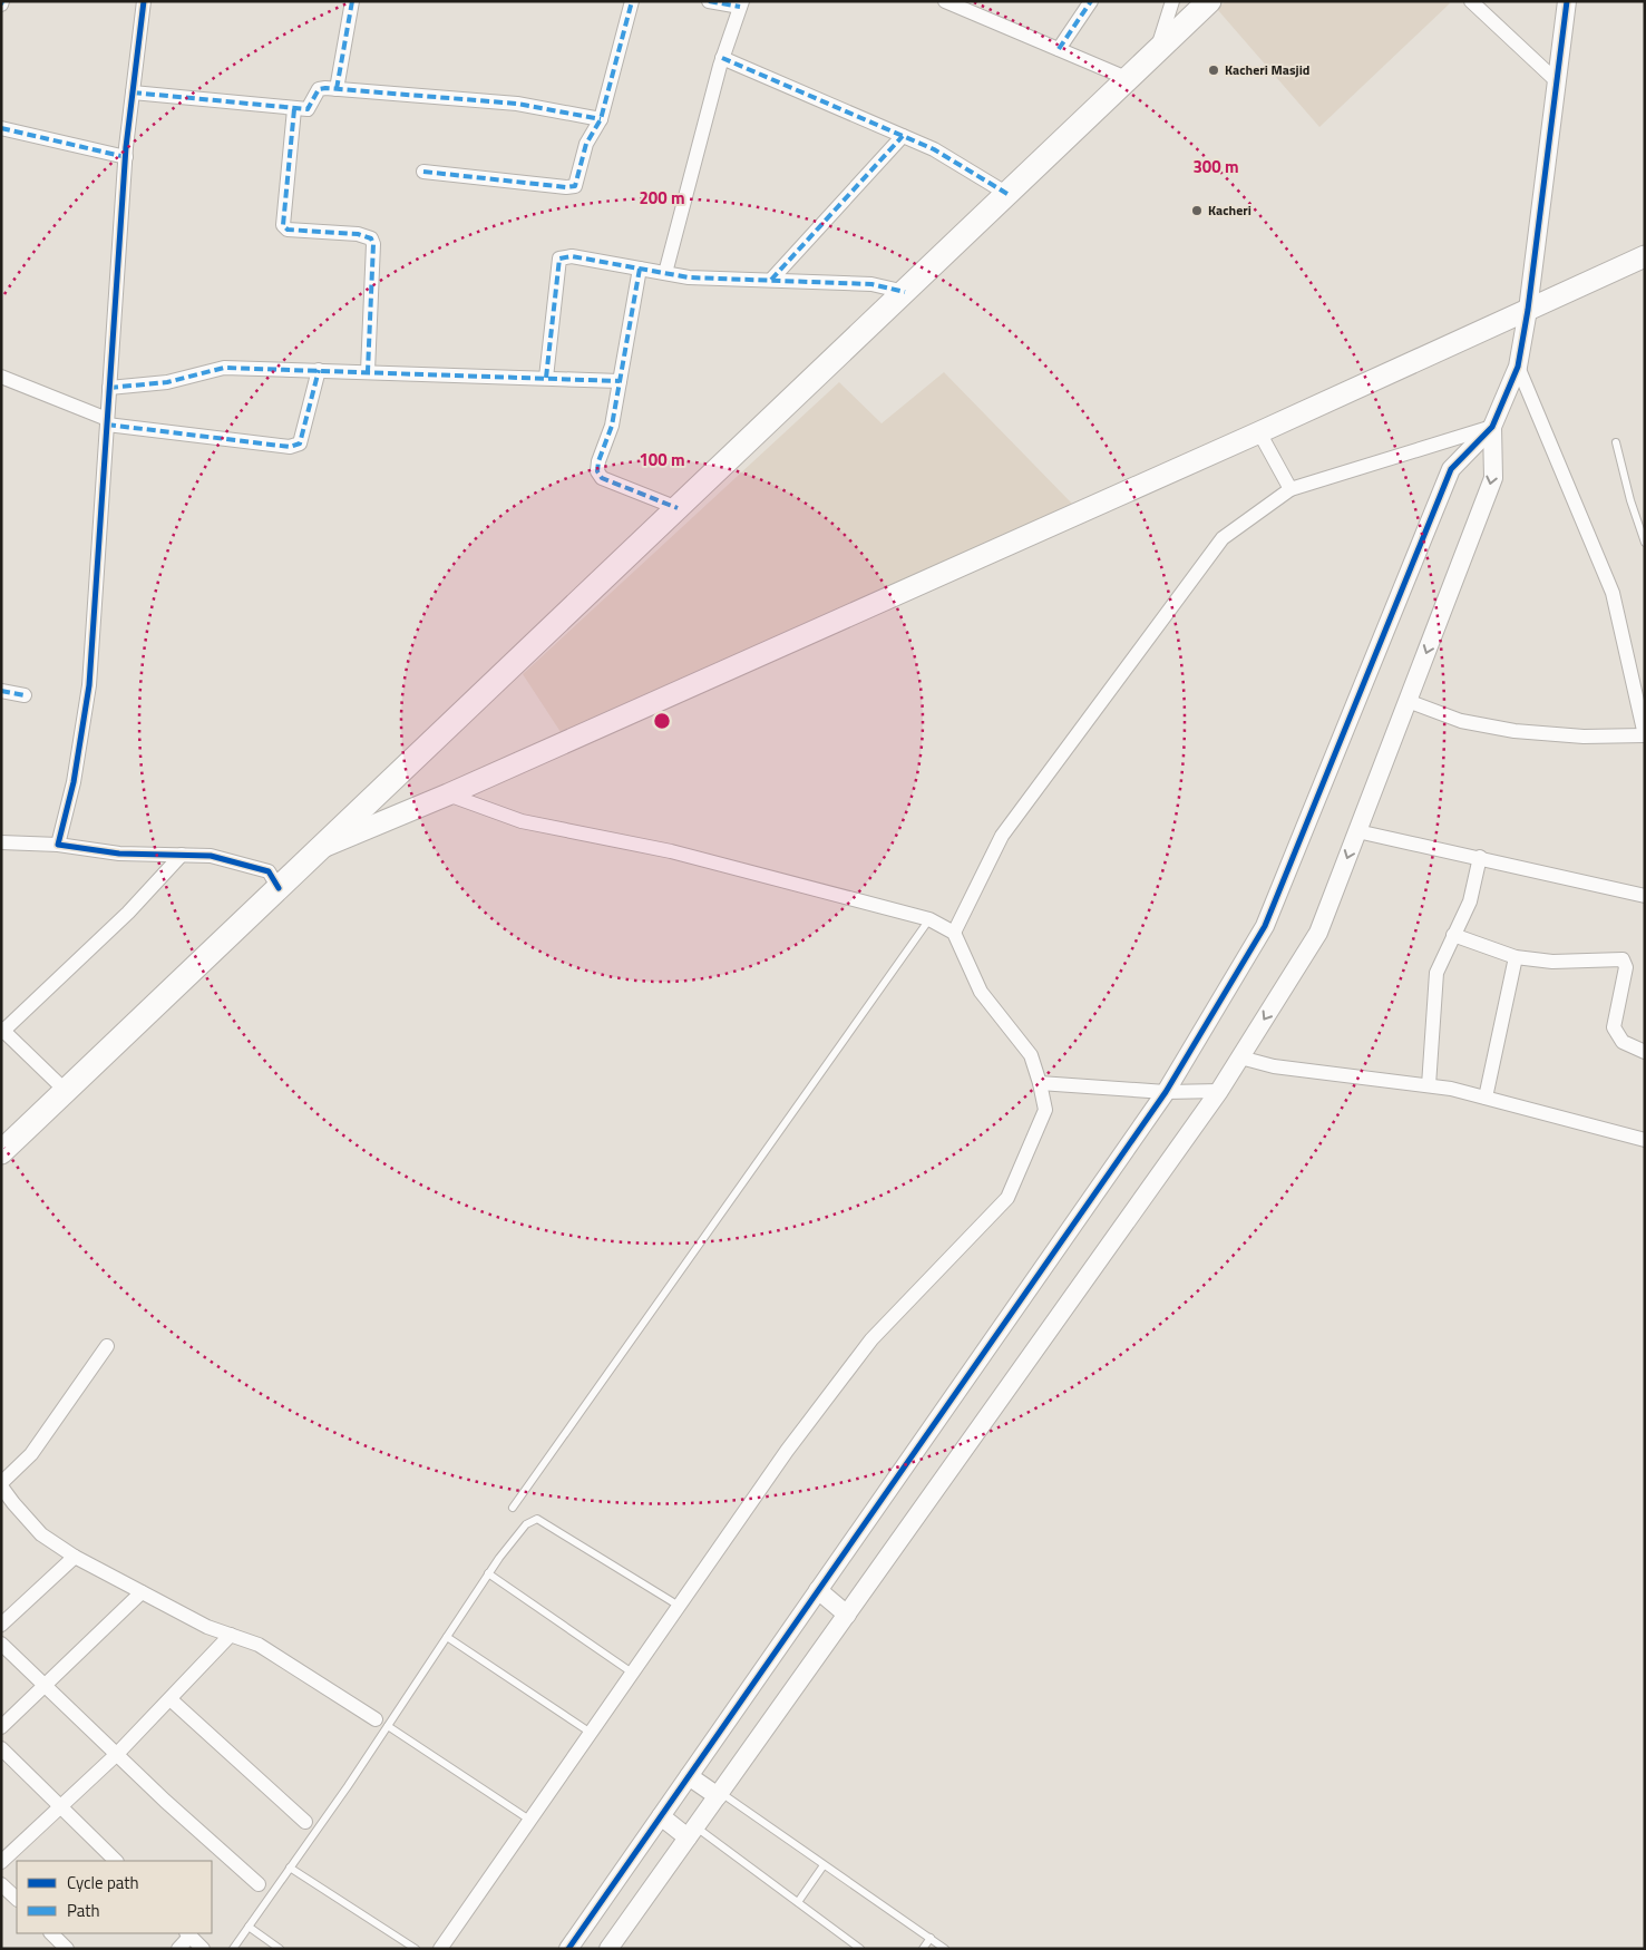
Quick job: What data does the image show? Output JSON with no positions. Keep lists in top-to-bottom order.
{
  "places": ["Kacheri Masjid", "Kacheri"],
  "legend": ["Cycle path", "Path"],
  "rings": ["300 m", "200 m", "100 m"]
}
